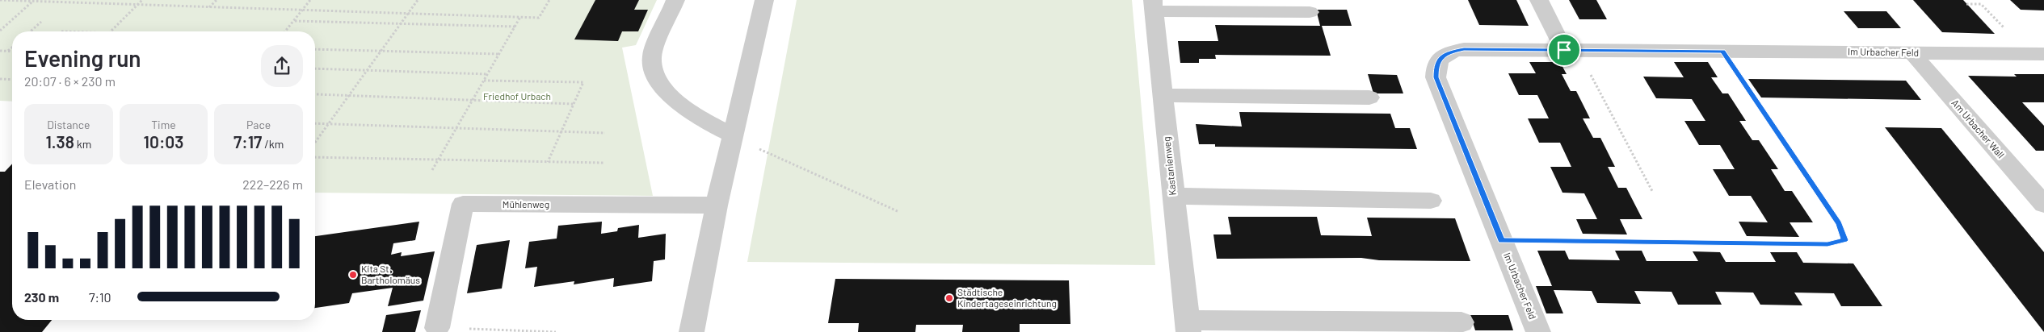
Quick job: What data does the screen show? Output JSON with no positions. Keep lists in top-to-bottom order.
{
  "streets": {
    "street": [
      "Im Urbacher Feld",
      "Am Urbacher Wall",
      "Kastanienweg",
      "Mühlenweg"
    ]
  },
  "crossings": [
    ["Im Urbacher Feld", "Am Urbacher Wall"]
  ],
  "parks": ["Friedhof Urbach"],
  "places": ["Kita St. Bartholomäus", "Städtische Kindertageseinrichtung"],
  "page": {
    "heading": ["Evening run", "20:07 · 6 × 230 m"],
    "stats": [
      ["Distance", "1.38 km"],
      ["Time", "10:03"],
      ["Pace", "7:17 /km"]
    ],
    "chart": ["Elevation", "222–226 m"],
    "list": [
      {
        "name": "230 m",
        "note": "7:10"
      }
    ]
  }
}
